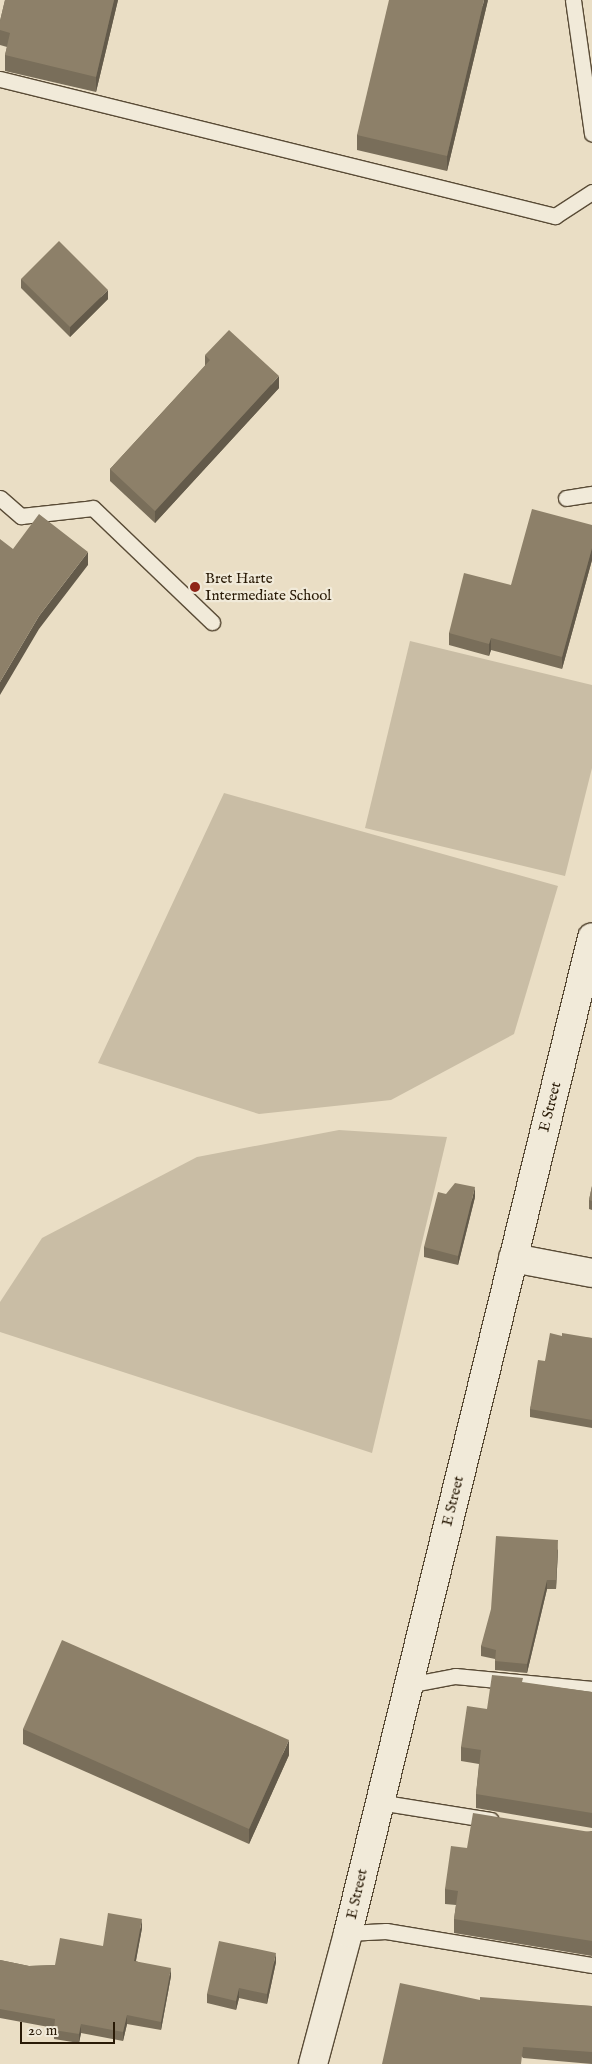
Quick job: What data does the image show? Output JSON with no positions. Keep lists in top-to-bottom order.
{
  "streets": {
    "street": ["E Street"]
  },
  "places": ["Bret Harte Intermediate School"],
  "scale_bar": "20 m"
}
